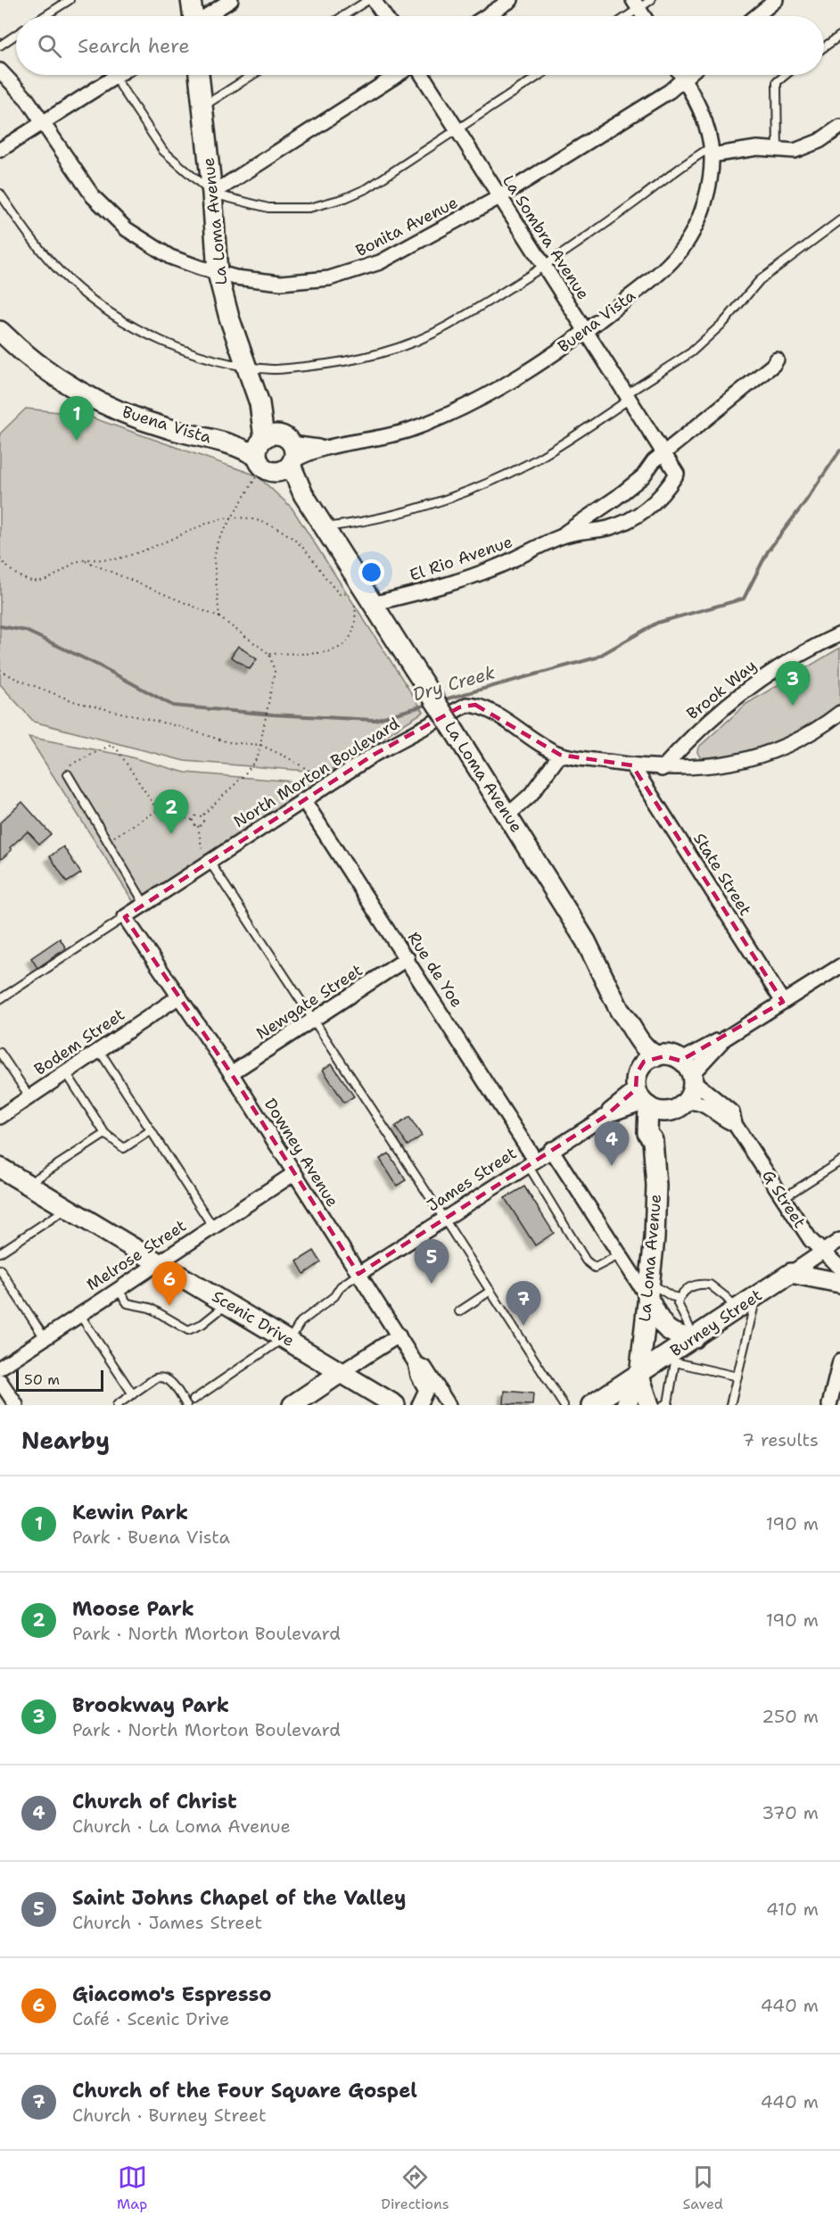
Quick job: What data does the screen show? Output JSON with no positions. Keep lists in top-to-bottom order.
{
  "streets": {
    "main road": [
      "La Loma Avenue",
      "Buena Vista",
      "Scenic Drive",
      "Burney Street"
    ],
    "street": [
      "Bonita Avenue",
      "La Sombra Avenue",
      "El Rio Avenue",
      "Brook Way",
      "North Morton Boulevard",
      "State Street",
      "Rue de Yoe",
      "Newgate Street",
      "Bodem Street",
      "Downey Avenue",
      "James Street",
      "G Street",
      "Melrose Street"
    ]
  },
  "crossings": [
    ["La Loma Avenue", "Bonita Avenue"],
    ["La Loma Avenue", "Buena Vista"],
    ["La Loma Avenue", "El Rio Avenue"],
    ["La Loma Avenue", "James Street"],
    ["La Loma Avenue", "G Street"],
    ["La Loma Avenue", "Burney Street"],
    ["Bonita Avenue", "La Sombra Avenue"],
    ["Bonita Avenue", "Buena Vista"],
    ["La Sombra Avenue", "Buena Vista"],
    ["La Sombra Avenue", "El Rio Avenue"],
    ["Brook Way", "North Morton Boulevard"],
    ["North Morton Boulevard", "State Street"],
    ["North Morton Boulevard", "Rue de Yoe"],
    ["North Morton Boulevard", "Downey Avenue"],
    ["Rue de Yoe", "Newgate Street"],
    ["Rue de Yoe", "James Street"],
    ["Newgate Street", "Downey Avenue"],
    ["Bodem Street", "Downey Avenue"],
    ["Downey Avenue", "James Street"],
    ["Downey Avenue", "Melrose Street"],
    ["James Street", "G Street"],
    ["G Street", "Burney Street"],
    ["Melrose Street", "Scenic Drive"]
  ],
  "water": ["Dry Creek"],
  "scale_bar": "50 m",
  "page": {
    "search": "Search here",
    "pins": [
      "1",
      "3",
      "2",
      "4",
      "5",
      "6",
      "7"
    ],
    "scale": "50 m",
    "heading": ["Nearby", "7 results"],
    "list": [
      {
        "mark": "1",
        "name": "Kewin Park",
        "note": "Park · Buena Vista",
        "value": "190 m"
      },
      {
        "mark": "2",
        "name": "Moose Park",
        "note": "Park · North Morton Boulevard",
        "value": "190 m"
      },
      {
        "mark": "3",
        "name": "Brookway Park",
        "note": "Park · North Morton Boulevard",
        "value": "250 m"
      },
      {
        "mark": "4",
        "name": "Church of Christ",
        "note": "Church · La Loma Avenue",
        "value": "370 m"
      },
      {
        "mark": "5",
        "name": "Saint Johns Chapel of the Valley",
        "note": "Church · James Street",
        "value": "410 m"
      },
      {
        "mark": "6",
        "name": "Giacomo's Espresso",
        "note": "Café · Scenic Drive",
        "value": "440 m"
      },
      {
        "mark": "7",
        "name": "Church of the Four Square Gospel",
        "note": "Church · Burney Street",
        "value": "440 m"
      }
    ],
    "nav": ["Map", "Directions", "Saved"]
  }
}
